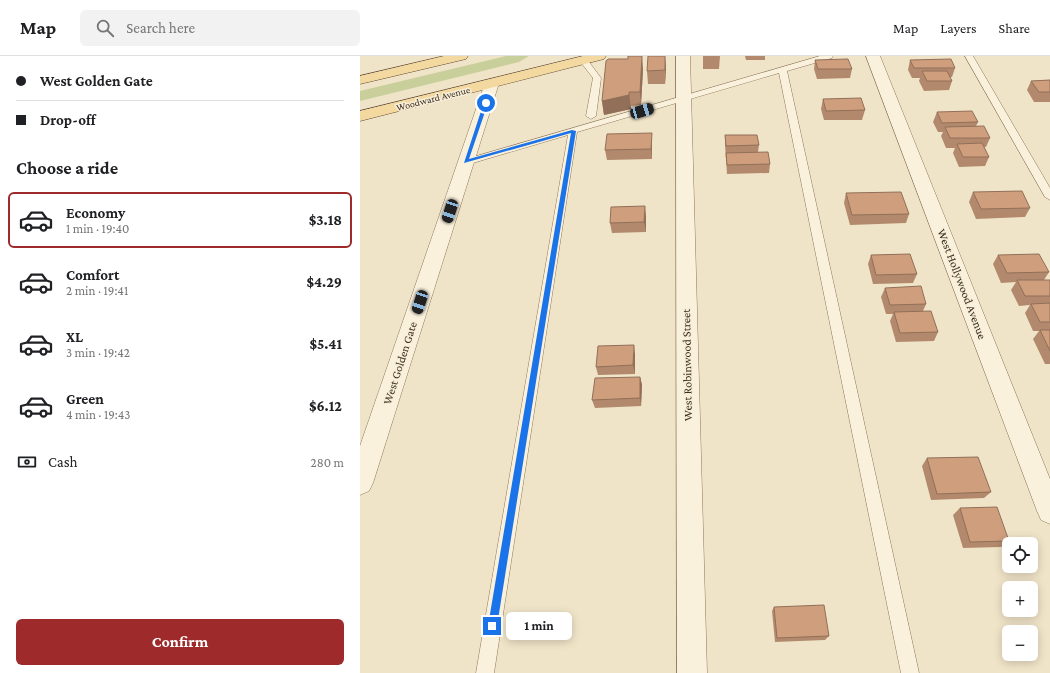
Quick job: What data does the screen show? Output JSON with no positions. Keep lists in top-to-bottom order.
{
  "streets": {
    "main road": ["Woodward Avenue"],
    "street": ["West Hollywood Avenue", "West Golden Gate", "West Robinwood Street"]
  },
  "crossings": [
    ["Woodward Avenue", "West Golden Gate"]
  ],
  "page": {
    "header": "Map",
    "search": "Search here",
    "nav": ["Map", "Layers", "Share"],
    "banner": ["West Golden Gate", "Drop-off"],
    "heading": "Choose a ride",
    "list": [
      {
        "name": "Economy",
        "note": "1 min · 19:40",
        "value": "$3.18"
      },
      {
        "name": "Comfort",
        "note": "2 min · 19:41",
        "value": "$4.29"
      },
      {
        "name": "XL",
        "note": "3 min · 19:42",
        "value": "$5.41"
      },
      {
        "name": "Green",
        "note": "4 min · 19:43",
        "value": "$6.12"
      }
    ],
    "pay": ["Cash", "280 m"],
    "map_buttons": ["+", "−"],
    "buttons": "Confirm",
    "bubble": "1 min"
  }
}
